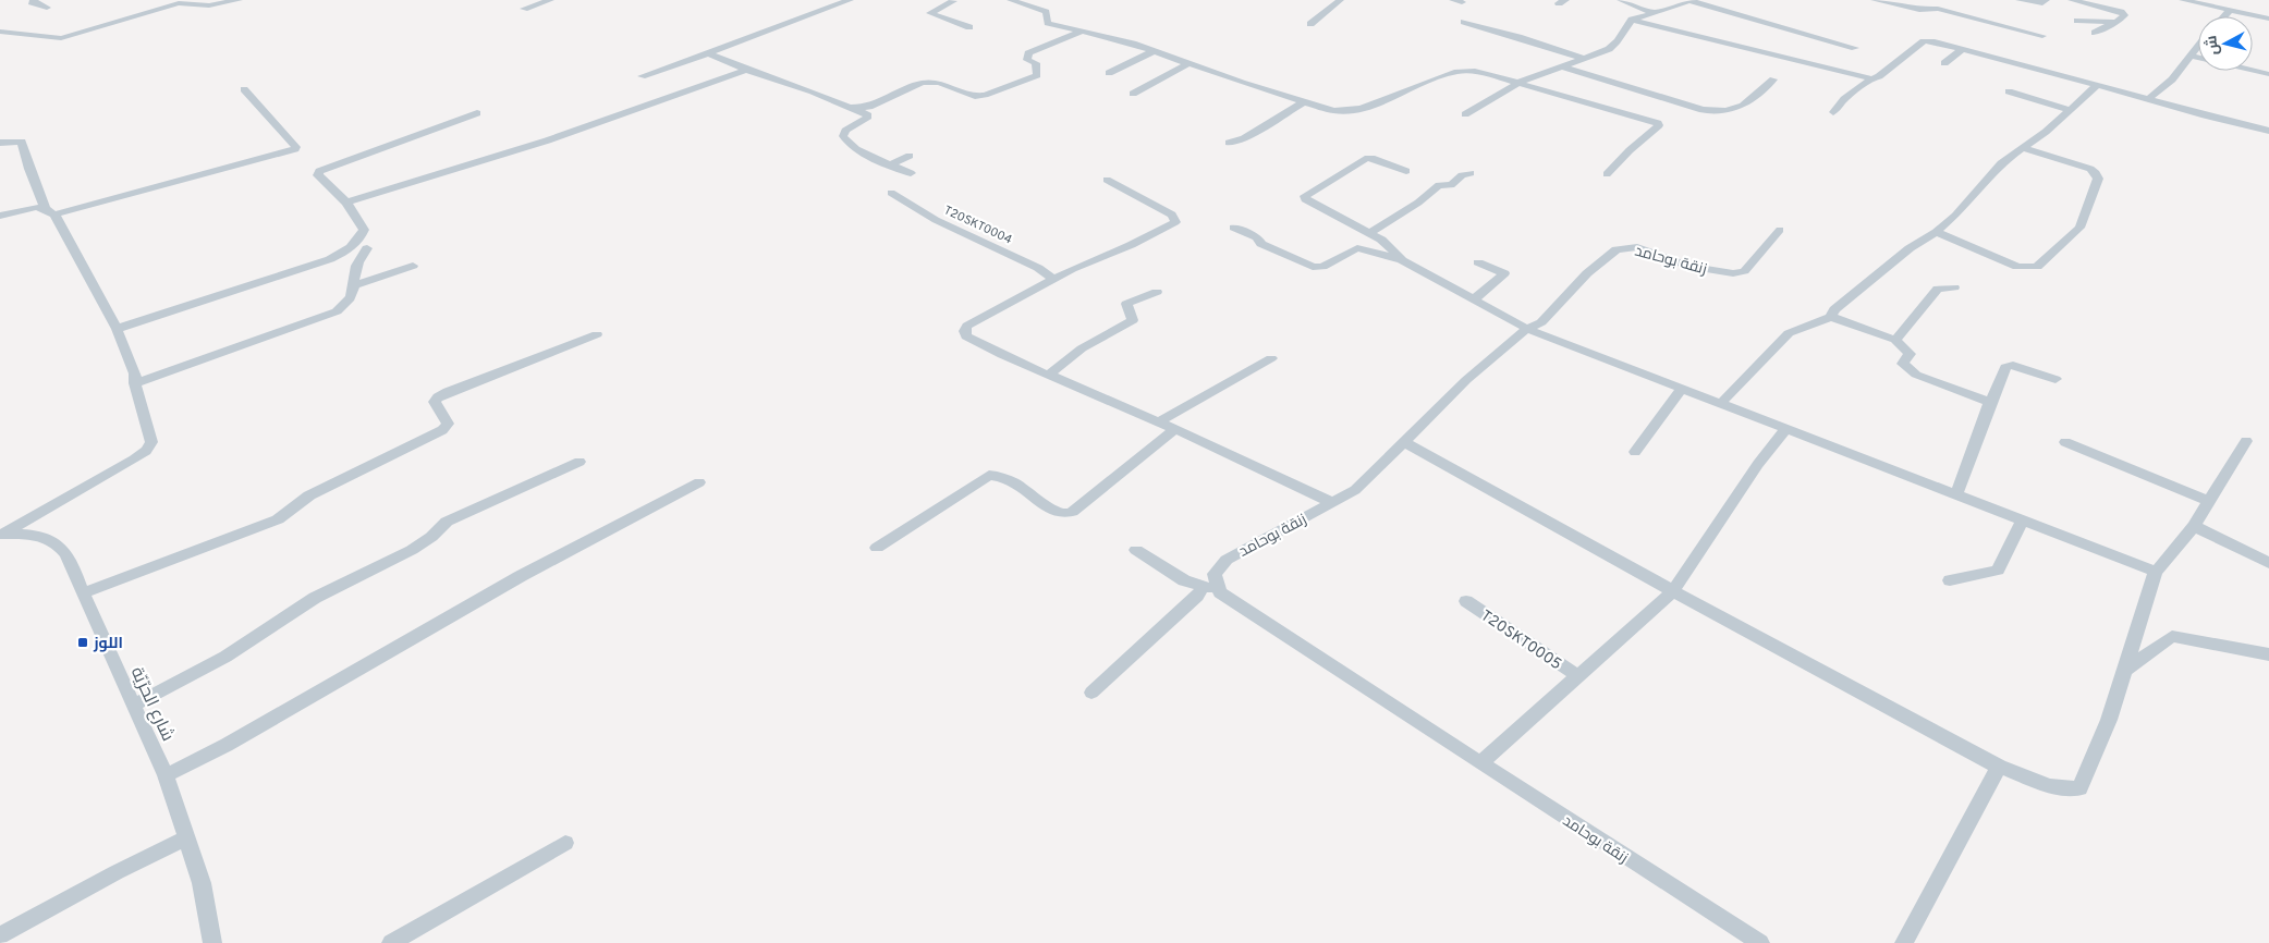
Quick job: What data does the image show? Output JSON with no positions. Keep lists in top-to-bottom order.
{
  "streets": {
    "street": [
      "T20SKT0004",
      "زنقة بوحامد",
      "T20SKT0005",
      "شارع الحرّيّة"
    ]
  },
  "places": {
    "transit": ["اللوز"]
  },
  "north": "left"
}
